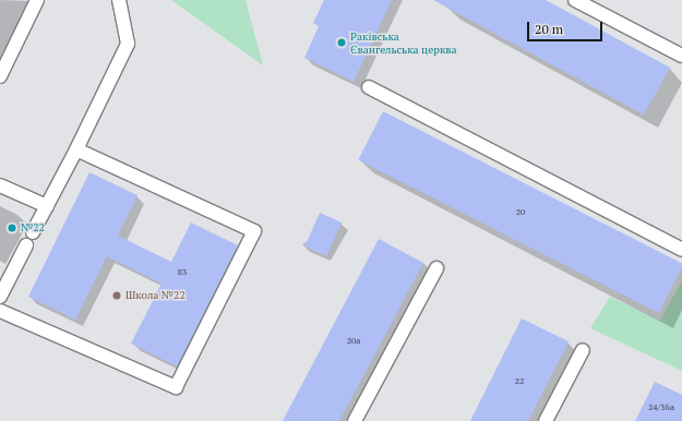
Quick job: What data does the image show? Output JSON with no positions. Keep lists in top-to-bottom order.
{
  "places": ["Раківська Євангельська церква", "№22", "Школа №22"],
  "house_numbers": [
    "20",
    "83",
    "20а",
    "22",
    "24/36а"
  ],
  "scale_bar": "20 m"
}
